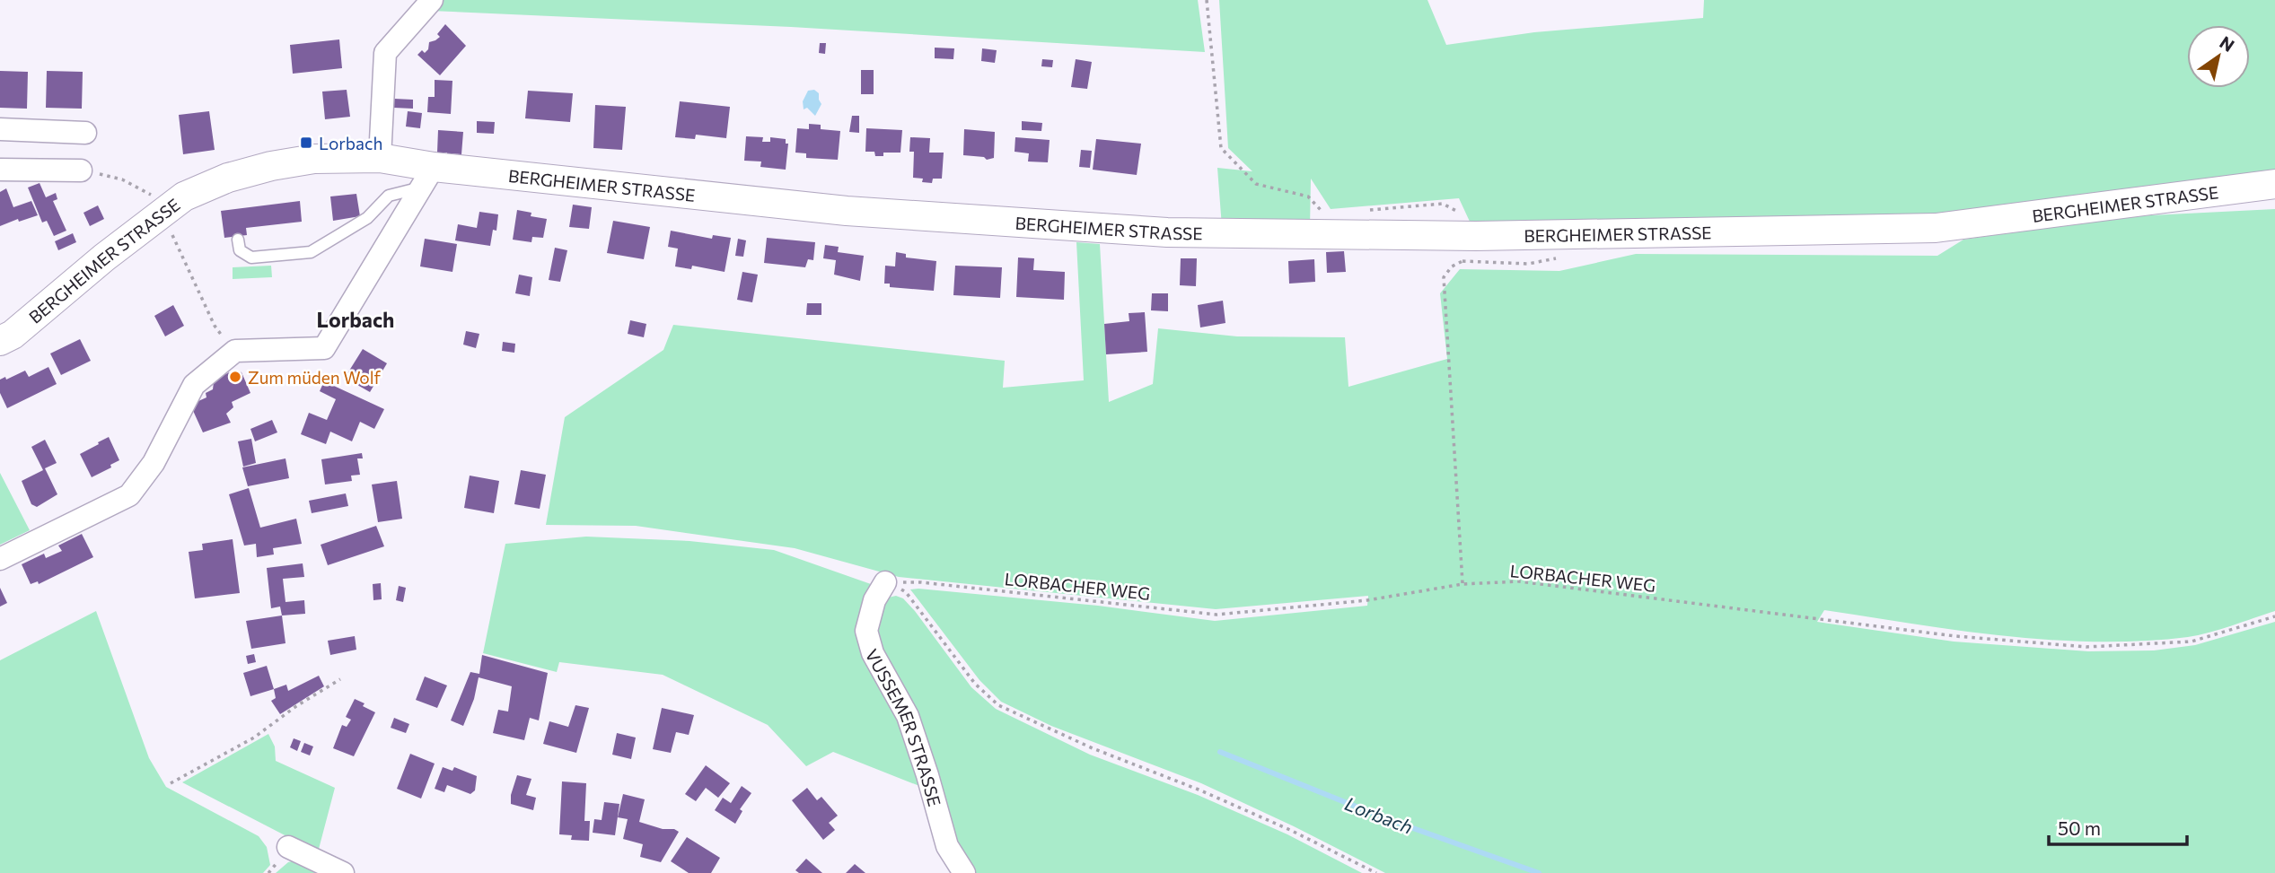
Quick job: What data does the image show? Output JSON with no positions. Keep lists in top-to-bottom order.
{
  "streets": {
    "street": ["BERGHEIMER STRASSE", "VUSSEMER STRASSE"],
    "path": ["LORBACHER WEG"]
  },
  "crossings": [
    ["LORBACHER WEG", "VUSSEMER STRASSE"]
  ],
  "districts": ["Lorbach"],
  "water": ["Lorbach"],
  "places": {
    "transit": ["Lorbach"],
    "other": ["Zum müden Wolf"]
  },
  "scale_bar": "50 m",
  "north": "top right"
}
